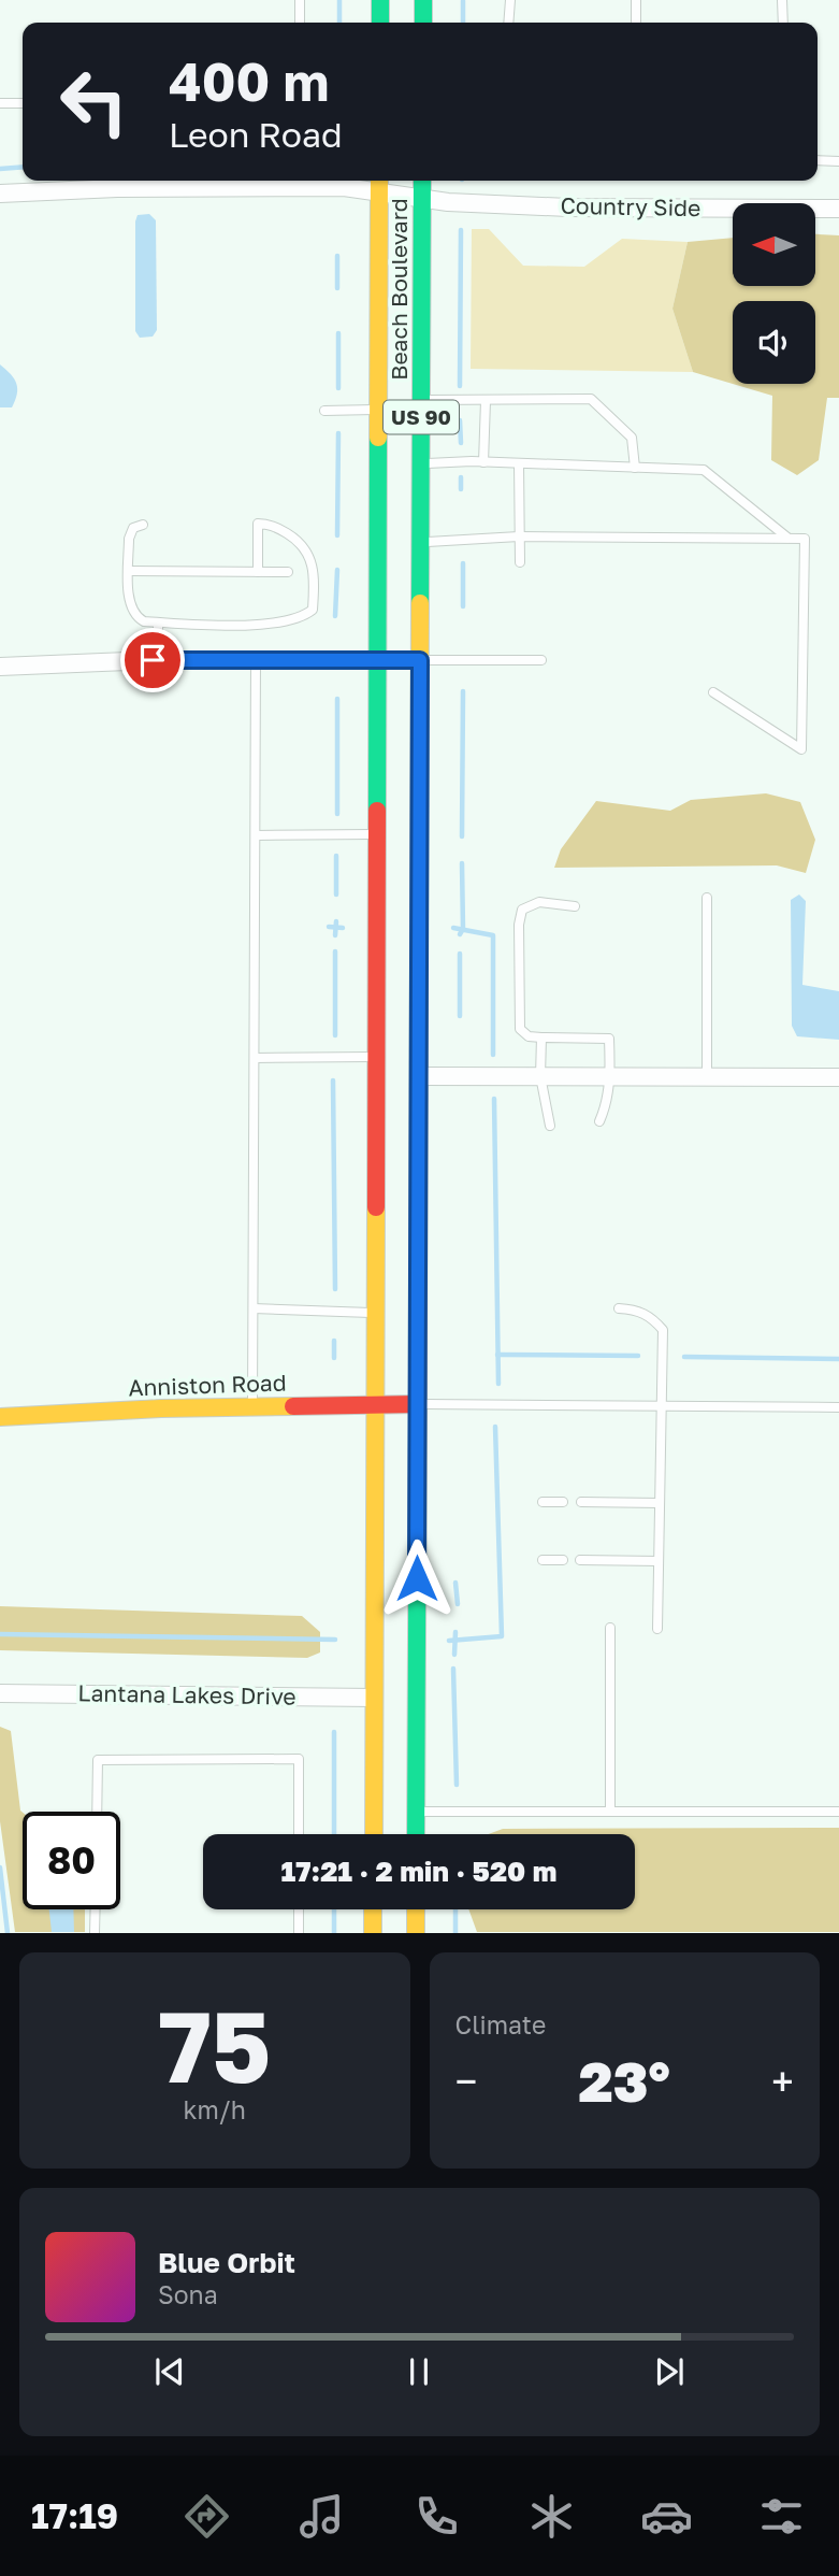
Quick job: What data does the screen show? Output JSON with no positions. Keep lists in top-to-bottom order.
{
  "streets": {
    "main road": ["Beach Boulevard", "US 90", "Anniston Road"],
    "street": ["Country Side", "Lantana Lakes Drive"]
  },
  "crossings": [
    ["Country Side", "Beach Boulevard"],
    ["Country Side", "US 90"],
    ["Beach Boulevard", "Anniston Road"],
    ["US 90", "Anniston Road"],
    ["US 90", "Lantana Lakes Drive"]
  ],
  "north": "left",
  "page": {
    "turn": ["400 m", "Leon Road"],
    "limit": "80",
    "trip": "17:21 · 2 min · 520 m",
    "tile": [
      ["75", "km/h"],
      "Climate"
    ],
    "heat": ["−", "23°", "+"],
    "song": ["Blue Orbit", "Sona"],
    "tabs": "17:19"
  }
}
